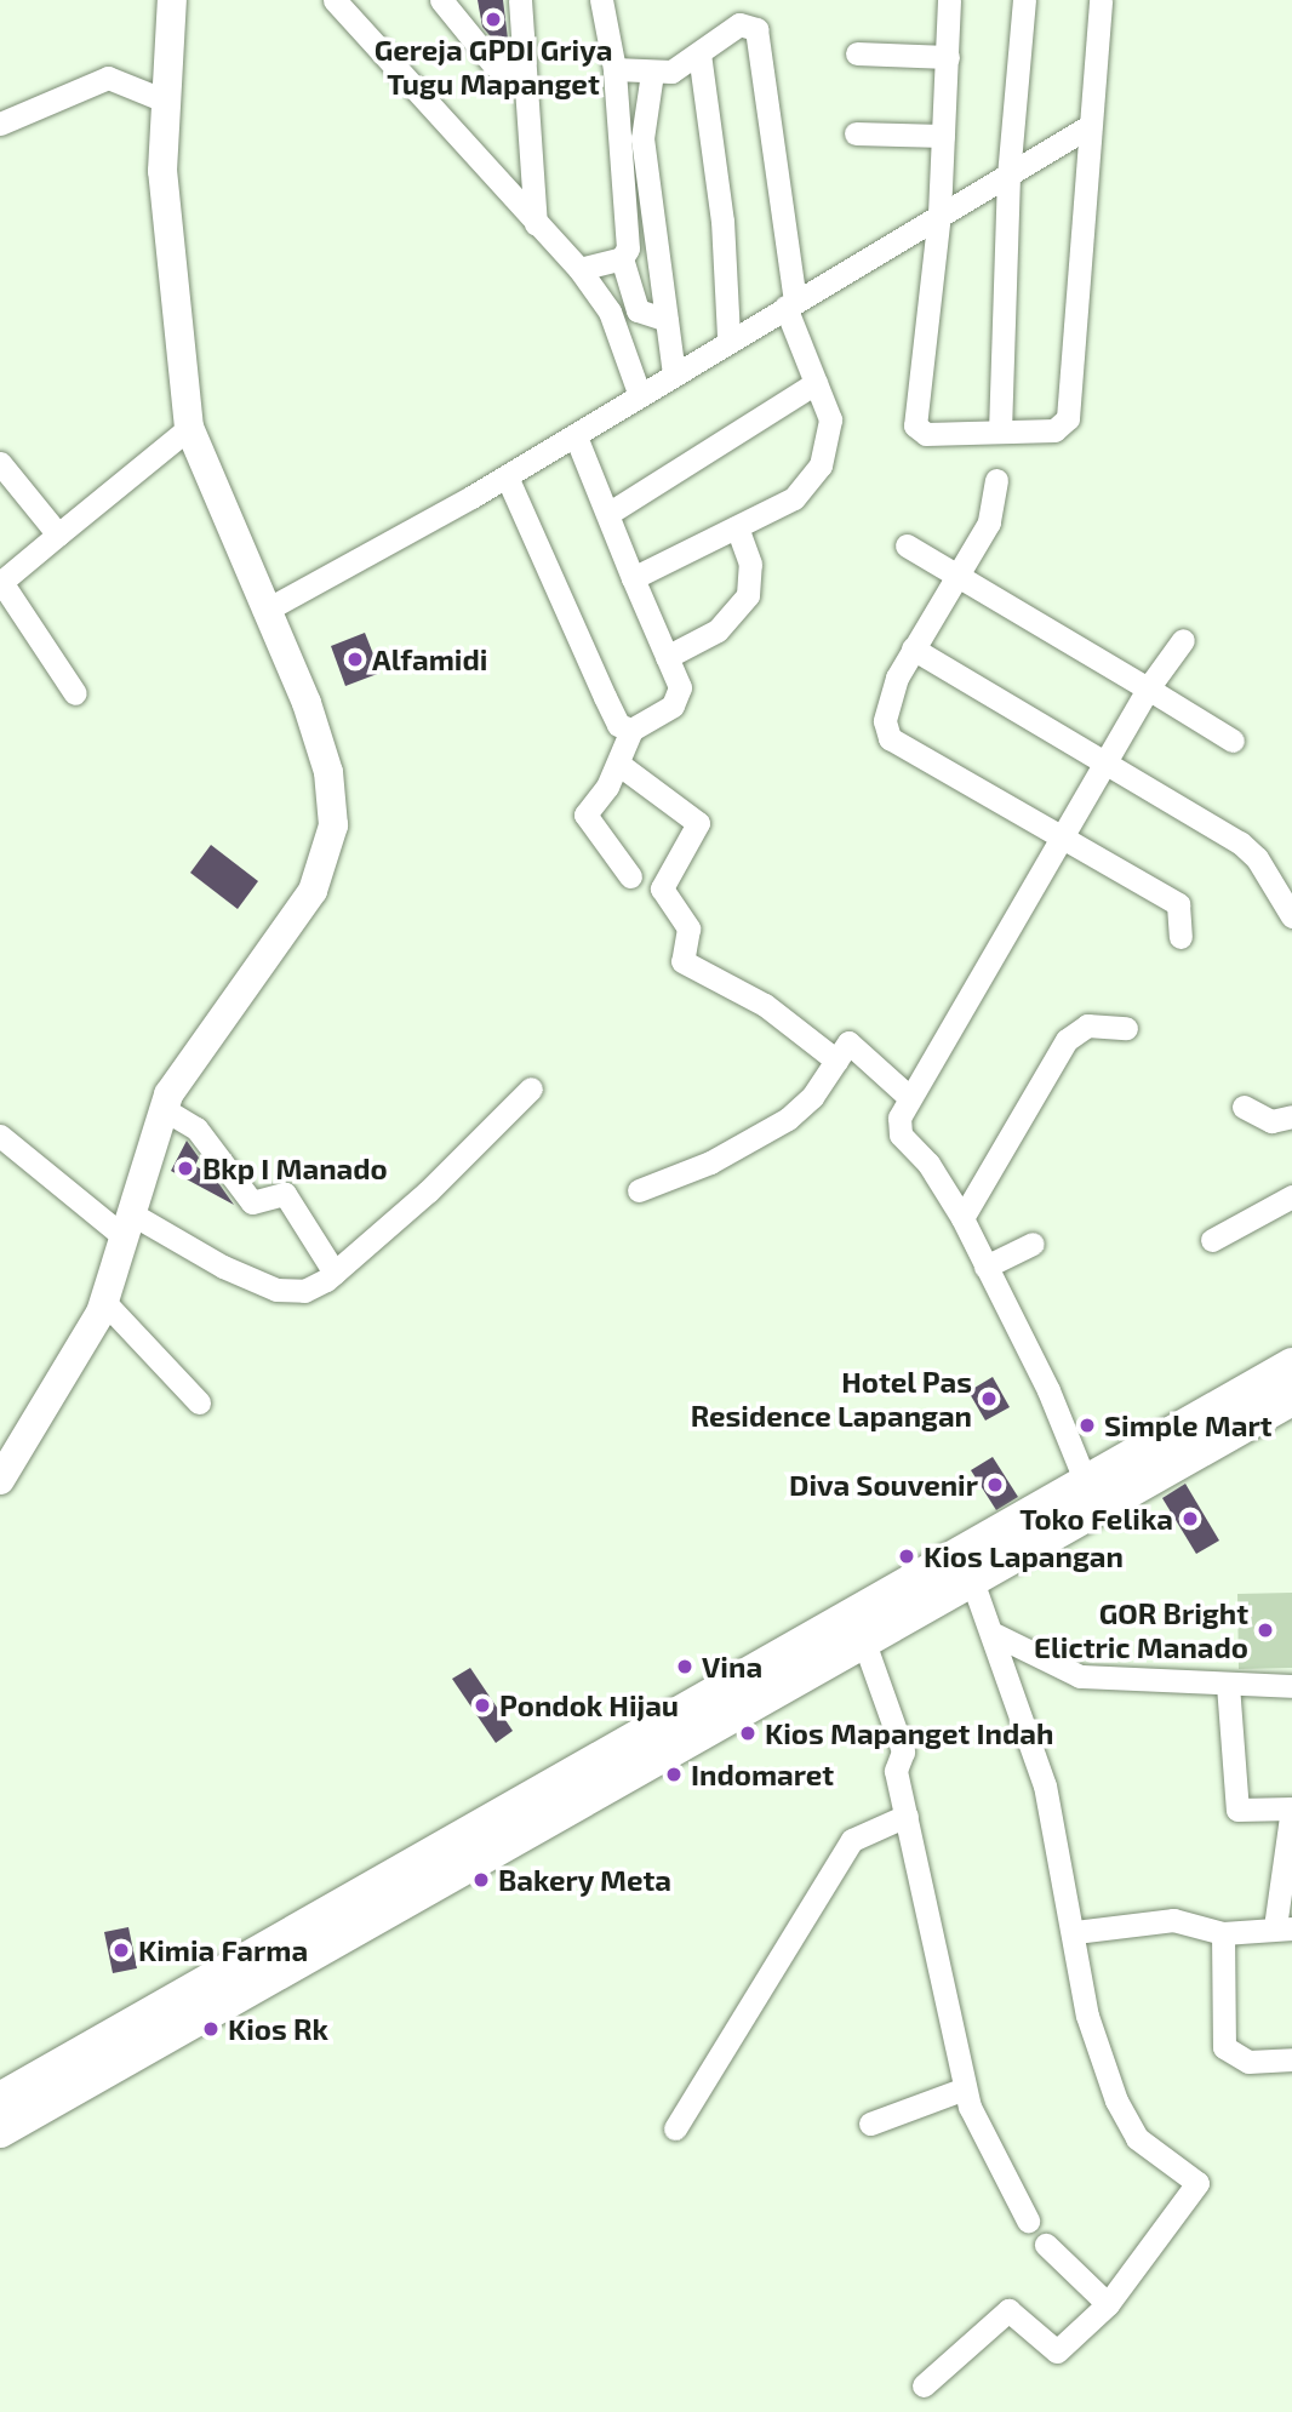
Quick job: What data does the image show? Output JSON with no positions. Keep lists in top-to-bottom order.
{
  "places": [
    "Gereja GPDI Griya Tugu Mapanget",
    "Alfamidi",
    "Bkp I Manado",
    "Hotel Pas Residence Lapangan",
    "Simple Mart",
    "Diva Souvenir",
    "Toko Felika",
    "Kios Lapangan",
    "GOR Bright Elictric Manado",
    "Vina",
    "Pondok Hijau",
    "Kios Mapanget Indah",
    "Indomaret",
    "Bakery Meta",
    "Kimia Farma",
    "Kios Rk"
  ]
}
